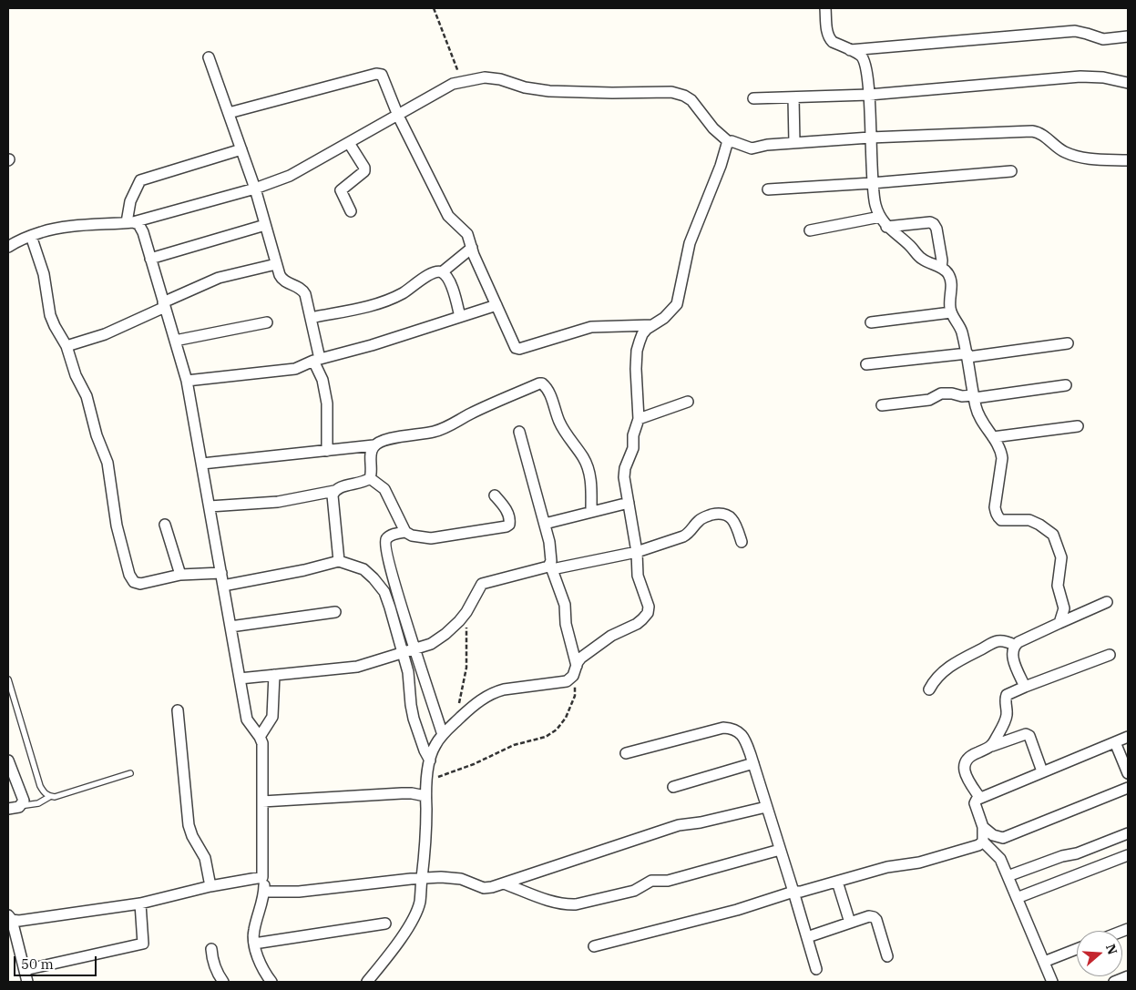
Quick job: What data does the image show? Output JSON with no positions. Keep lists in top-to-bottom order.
{
  "scale_bar": "50 m",
  "north": "right"
}
